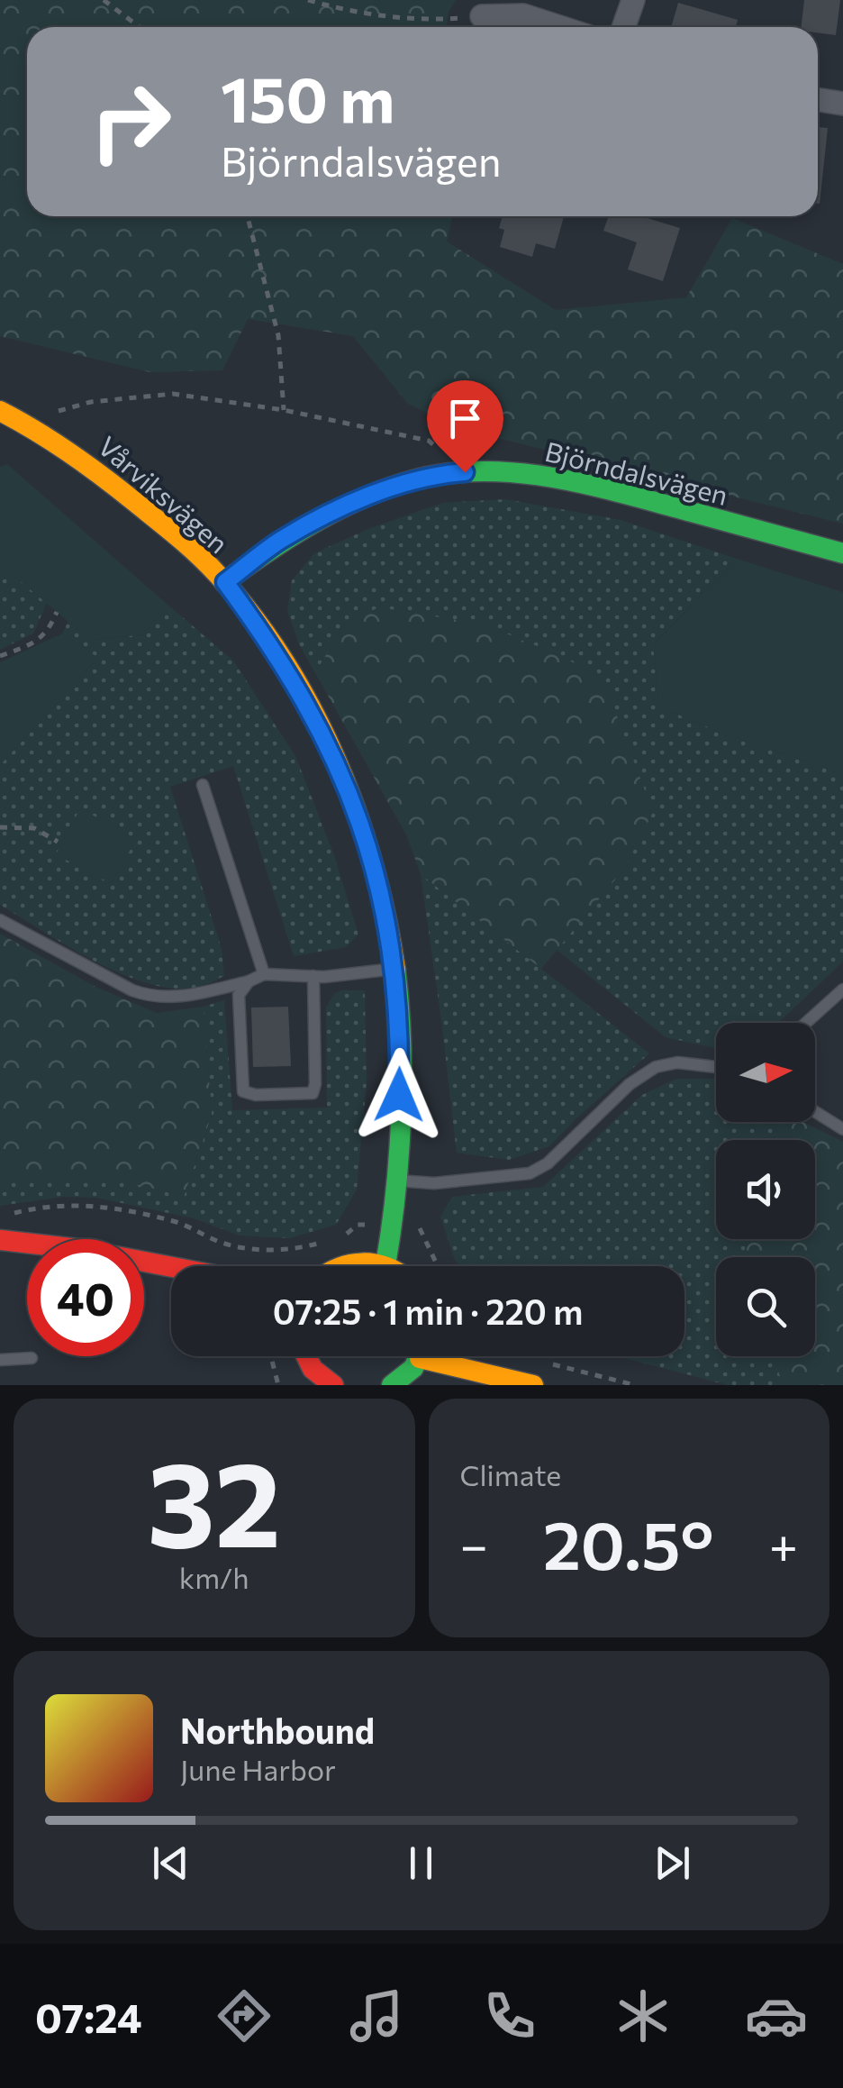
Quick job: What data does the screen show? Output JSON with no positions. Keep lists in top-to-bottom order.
{
  "streets": {
    "street": ["Björndalsvägen", "Vårviksvägen"]
  },
  "crossings": [
    ["Björndalsvägen", "Vårviksvägen"]
  ],
  "north": "right",
  "page": {
    "turn": ["150 m", "Björndalsvägen"],
    "limit": "40",
    "trip": "07:25 · 1 min · 220 m",
    "tile": [
      ["32", "km/h"],
      "Climate"
    ],
    "heat": ["−", "20.5°", "+"],
    "song": ["Northbound", "June Harbor"],
    "tabs": "07:24"
  }
}
